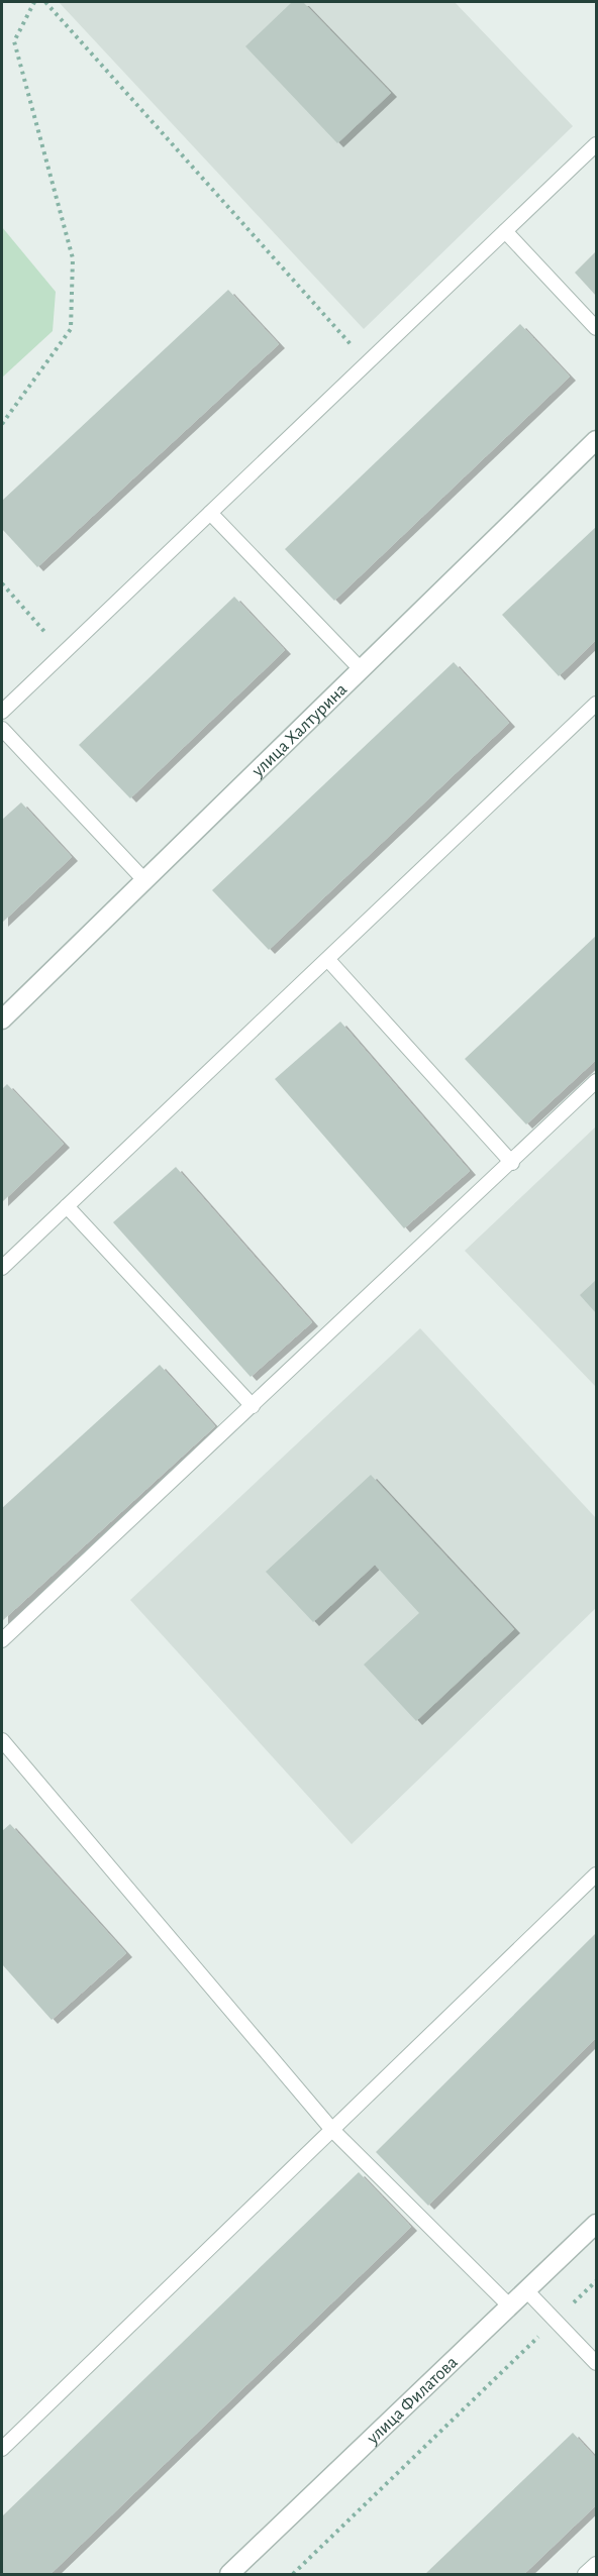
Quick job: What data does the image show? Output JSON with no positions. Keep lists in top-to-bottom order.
{
  "streets": {
    "street": ["улица Халтурина", "улица Филатова"]
  }
}
